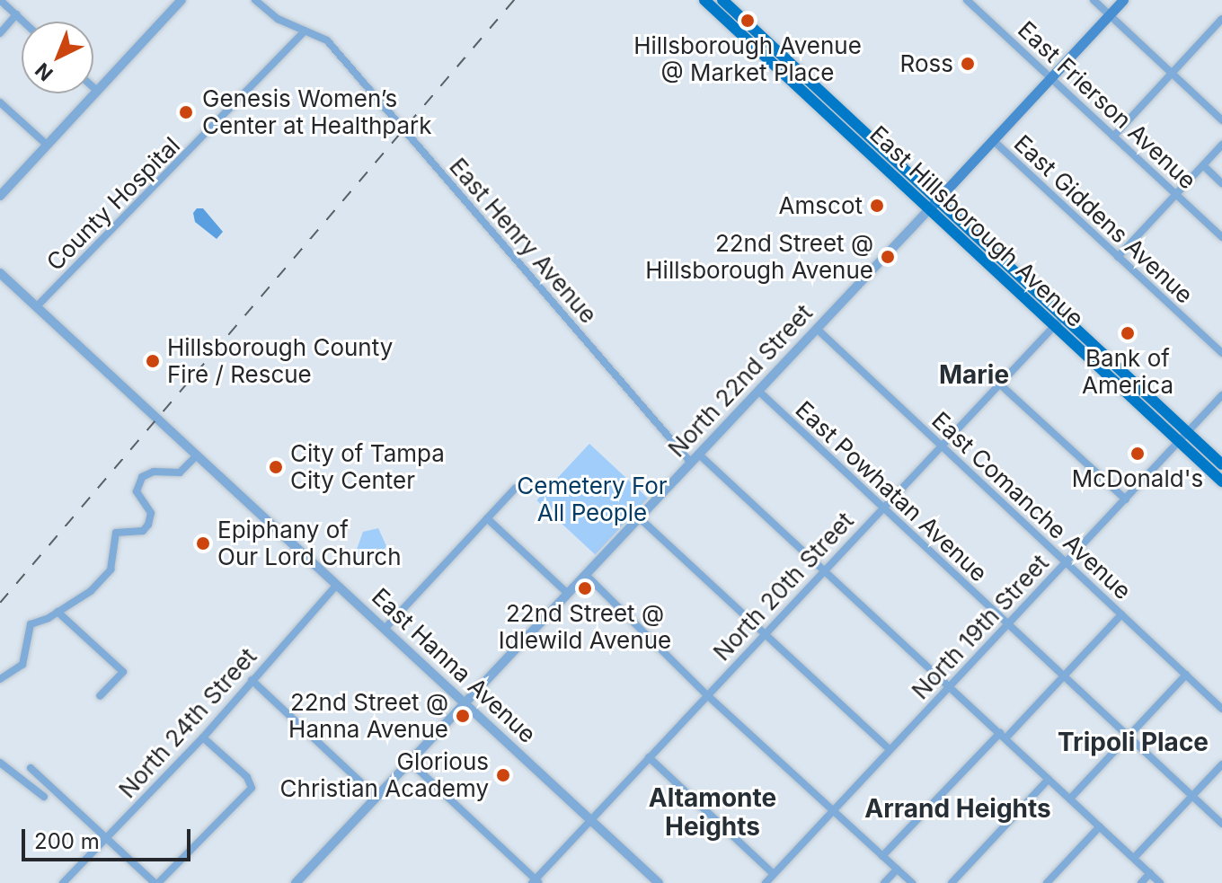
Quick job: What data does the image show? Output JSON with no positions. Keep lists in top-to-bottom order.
{
  "streets": {
    "main road": ["East Hillsborough Avenue", "North 22nd Street"],
    "street": [
      "East Frierson Avenue",
      "County Hospital",
      "East Giddens Avenue",
      "East Henry Avenue",
      "East Powhatan Avenue",
      "East Comanche Avenue",
      "North 20th Street",
      "North 19th Street",
      "East Hanna Avenue",
      "North 24th Street"
    ]
  },
  "crossings": [
    ["East Frierson Avenue", "North 22nd Street"],
    ["County Hospital", "East Henry Avenue"],
    ["County Hospital", "East Hanna Avenue"],
    ["East Giddens Avenue", "North 22nd Street"],
    ["East Hillsborough Avenue", "North 22nd Street"],
    ["East Hillsborough Avenue", "North 20th Street"],
    ["East Hillsborough Avenue", "North 19th Street"],
    ["East Henry Avenue", "North 22nd Street"],
    ["North 22nd Street", "East Powhatan Avenue"],
    ["North 22nd Street", "East Comanche Avenue"],
    ["North 22nd Street", "East Hanna Avenue"],
    ["East Powhatan Avenue", "North 20th Street"],
    ["East Powhatan Avenue", "North 19th Street"],
    ["East Comanche Avenue", "North 20th Street"],
    ["East Comanche Avenue", "North 19th Street"],
    ["North 20th Street", "East Hanna Avenue"],
    ["East Hanna Avenue", "North 24th Street"]
  ],
  "districts": [
    "Marie",
    "Tripoli Place",
    "Altamonte Heights",
    "Arrand Heights"
  ],
  "parks": ["Cemetery For All People"],
  "places": [
    "Hillsborough Avenue @ Market Place",
    "Ross",
    "Genesis Women’s Center at Healthpark",
    "Amscot",
    "22nd Street @ Hillsborough Avenue",
    "Bank of America",
    "Hillsborough County Fire / Rescue",
    "McDonald's",
    "City of Tampa City Center",
    "Epiphany of Our Lord Church",
    "22nd Street @ Idlewild Avenue",
    "22nd Street @ Hanna Avenue",
    "Glorious Christian Academy"
  ],
  "scale_bar": "200 m",
  "north": "bottom left"
}
